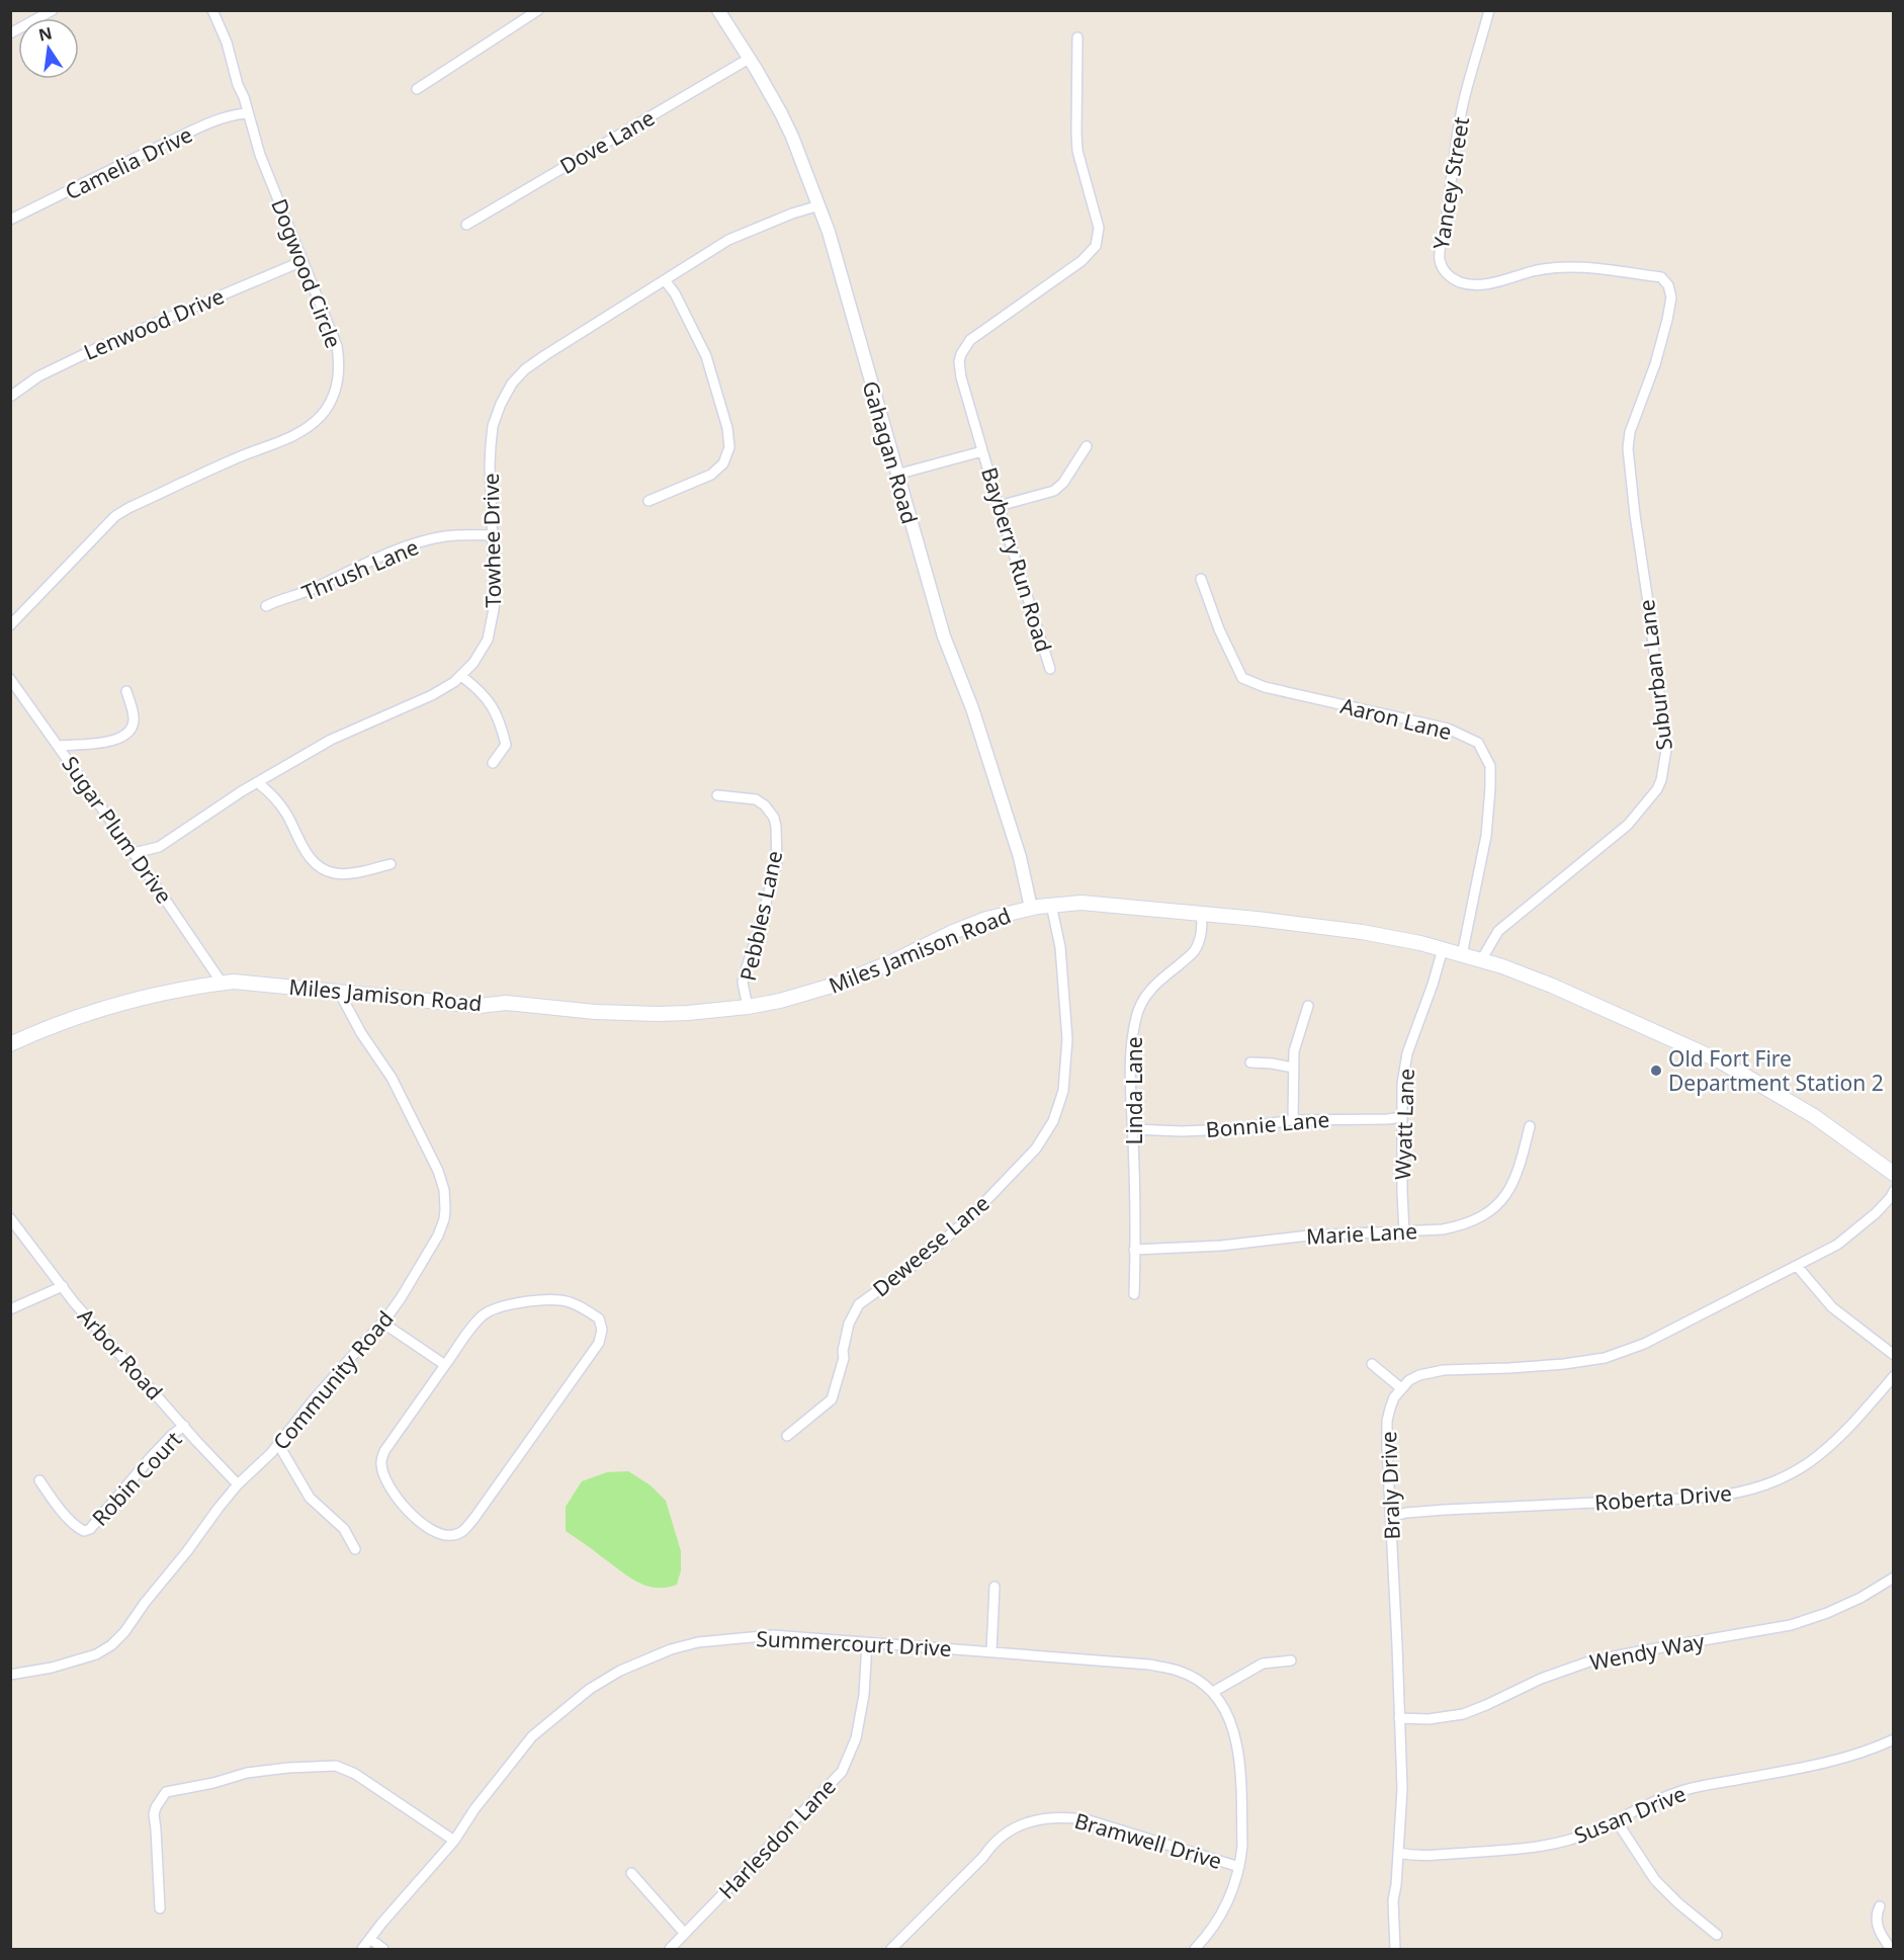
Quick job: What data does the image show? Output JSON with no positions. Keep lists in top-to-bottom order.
{
  "streets": {
    "main road": ["Miles Jamison Road"],
    "street": [
      "Dove Lane",
      "Camelia Drive",
      "Yancey Street",
      "Dogwood Circle",
      "Lenwood Drive",
      "Gahagan Road",
      "Towhee Drive",
      "Bayberry Run Road",
      "Thrush Lane",
      "Suburban Lane",
      "Aaron Lane",
      "Sugar Plum Drive",
      "Pebbles Lane",
      "Linda Lane",
      "Bonnie Lane",
      "Wyatt Lane",
      "Marie Lane",
      "Deweese Lane",
      "Arbor Road",
      "Community Road",
      "Robin Court",
      "Braly Drive",
      "Roberta Drive",
      "Summercourt Drive",
      "Wendy Way",
      "Susan Drive",
      "Harlesdon Lane",
      "Bramwell Drive"
    ]
  },
  "crossings": [
    ["Dove Lane", "Gahagan Road"],
    ["Camelia Drive", "Dogwood Circle"],
    ["Yancey Street", "Suburban Lane"],
    ["Dogwood Circle", "Lenwood Drive"],
    ["Gahagan Road", "Towhee Drive"],
    ["Gahagan Road", "Bayberry Run Road"],
    ["Gahagan Road", "Miles Jamison Road"],
    ["Towhee Drive", "Thrush Lane"],
    ["Towhee Drive", "Sugar Plum Drive"],
    ["Suburban Lane", "Miles Jamison Road"],
    ["Aaron Lane", "Miles Jamison Road"],
    ["Sugar Plum Drive", "Miles Jamison Road"],
    ["Pebbles Lane", "Miles Jamison Road"],
    ["Miles Jamison Road", "Linda Lane"],
    ["Miles Jamison Road", "Wyatt Lane"],
    ["Miles Jamison Road", "Deweese Lane"],
    ["Miles Jamison Road", "Community Road"],
    ["Linda Lane", "Bonnie Lane"],
    ["Linda Lane", "Marie Lane"],
    ["Bonnie Lane", "Wyatt Lane"],
    ["Wyatt Lane", "Marie Lane"],
    ["Arbor Road", "Community Road"],
    ["Arbor Road", "Robin Court"],
    ["Braly Drive", "Roberta Drive"],
    ["Braly Drive", "Wendy Way"],
    ["Braly Drive", "Susan Drive"],
    ["Summercourt Drive", "Harlesdon Lane"],
    ["Summercourt Drive", "Bramwell Drive"]
  ],
  "places": ["Old Fort Fire Department Station 2"],
  "north": "top"
}
